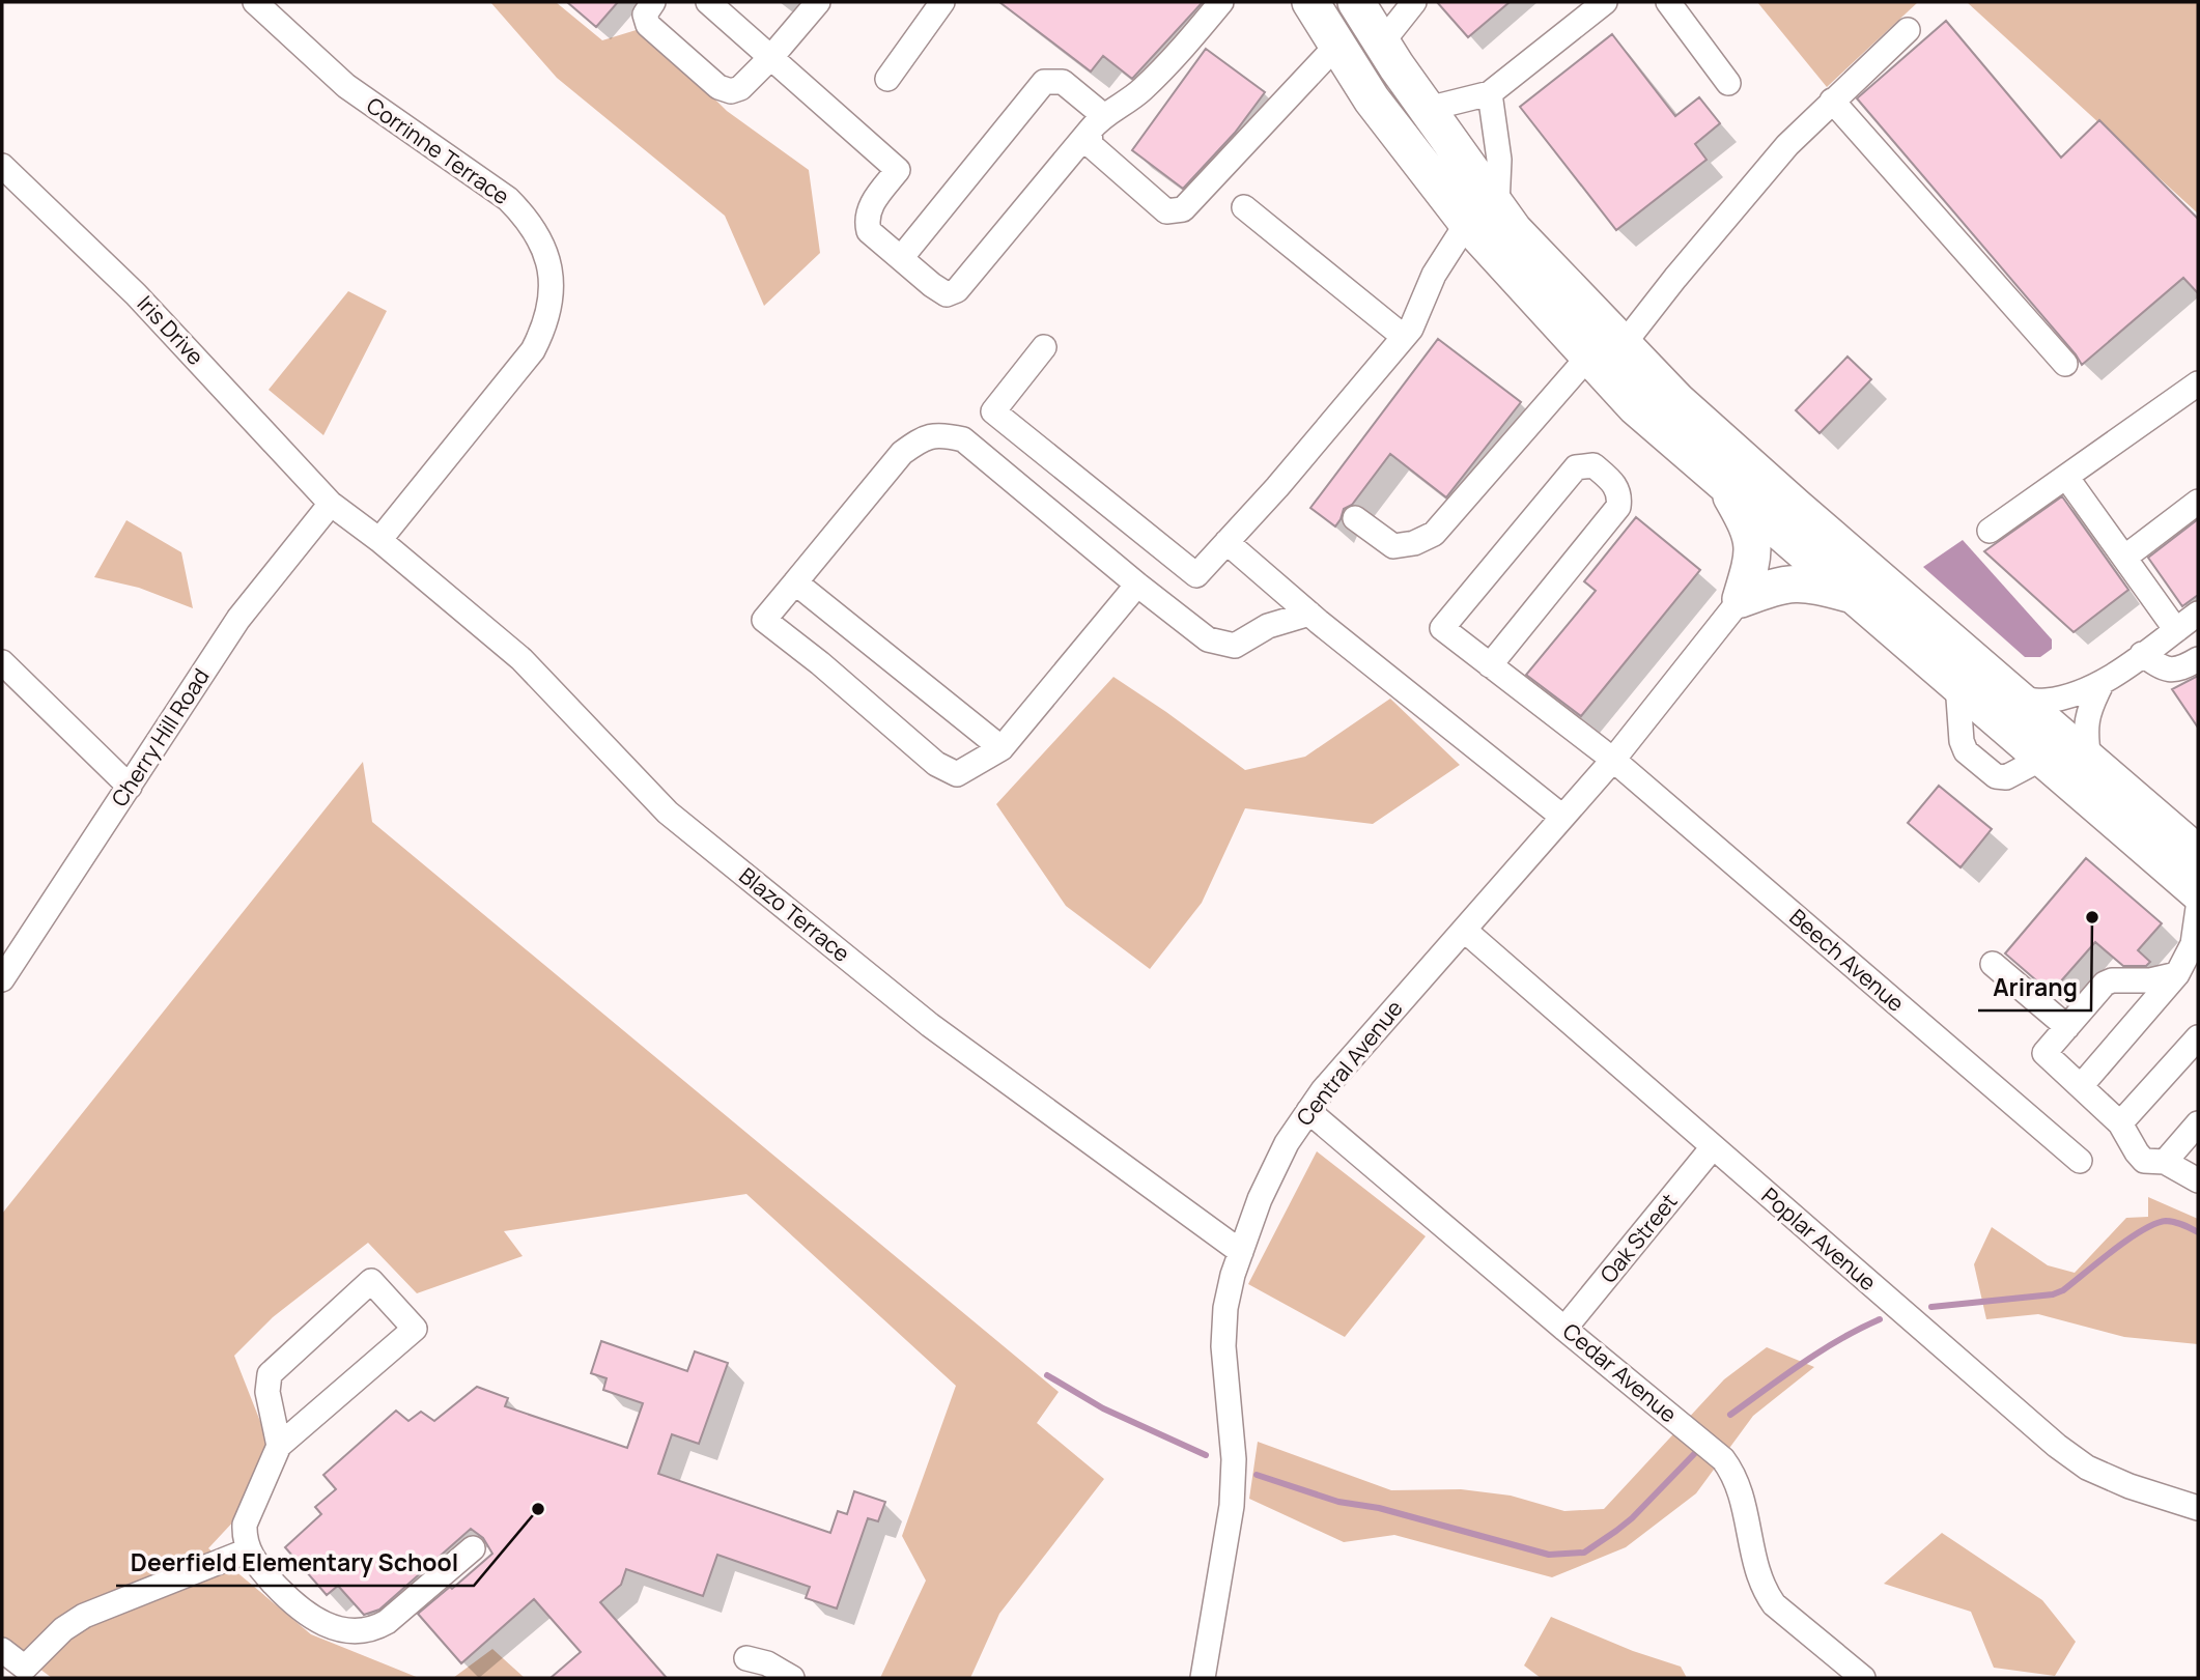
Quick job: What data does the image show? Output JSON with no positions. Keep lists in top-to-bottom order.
{
  "streets": {
    "street": [
      "Corrinne Terrace",
      "Iris Drive",
      "Cherry Hill Road",
      "Blazo Terrace",
      "Beech Avenue",
      "Central Avenue",
      "Oak Street",
      "Poplar Avenue",
      "Cedar Avenue"
    ]
  },
  "crossings": [
    ["Corrinne Terrace", "Iris Drive"],
    ["Corrinne Terrace", "Blazo Terrace"],
    ["Iris Drive", "Cherry Hill Road"],
    ["Iris Drive", "Blazo Terrace"],
    ["Blazo Terrace", "Central Avenue"],
    ["Beech Avenue", "Central Avenue"],
    ["Central Avenue", "Poplar Avenue"],
    ["Central Avenue", "Cedar Avenue"],
    ["Oak Street", "Poplar Avenue"],
    ["Oak Street", "Cedar Avenue"]
  ],
  "places": ["Arirang", "Deerfield Elementary School"]
}
